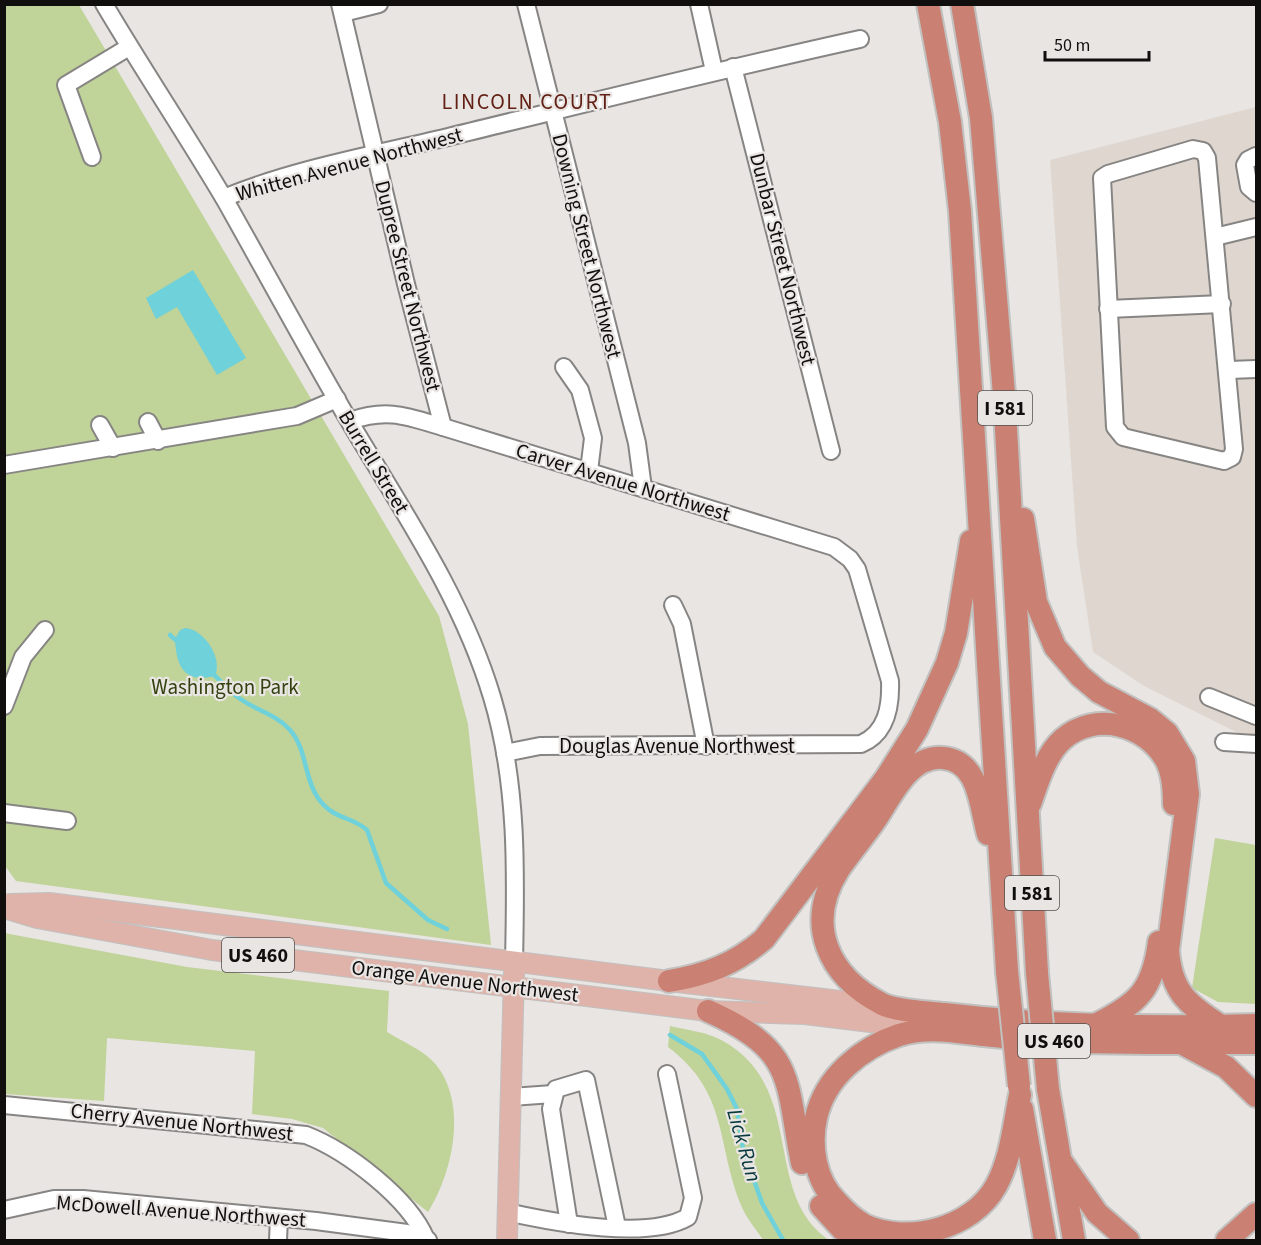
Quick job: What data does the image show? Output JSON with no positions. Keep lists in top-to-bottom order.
{
  "streets": {
    "highway": ["I 581", "US 460"],
    "main road": ["Orange Avenue Northwest"],
    "street": [
      "Whitten Avenue Northwest",
      "Downing Street Northwest",
      "Dunbar Street Northwest",
      "Dupree Street Northwest",
      "Burrell Street",
      "Carver Avenue Northwest",
      "Douglas Avenue Northwest",
      "Cherry Avenue Northwest",
      "McDowell Avenue Northwest"
    ]
  },
  "crossings": [
    ["Whitten Avenue Northwest", "Downing Street Northwest"],
    ["Whitten Avenue Northwest", "Dunbar Street Northwest"],
    ["Whitten Avenue Northwest", "Dupree Street Northwest"],
    ["Whitten Avenue Northwest", "Burrell Street"],
    ["Downing Street Northwest", "Carver Avenue Northwest"],
    ["Dupree Street Northwest", "Carver Avenue Northwest"],
    ["Burrell Street", "Carver Avenue Northwest"],
    ["Burrell Street", "Douglas Avenue Northwest"],
    ["Burrell Street", "Orange Avenue Northwest"],
    ["Carver Avenue Northwest", "Douglas Avenue Northwest"],
    ["US 460", "Orange Avenue Northwest"],
    ["Cherry Avenue Northwest", "McDowell Avenue Northwest"]
  ],
  "districts": ["LINCOLN COURT"],
  "water": ["Lick Run"],
  "parks": ["Washington Park"],
  "scale_bar": "50 m"
}
